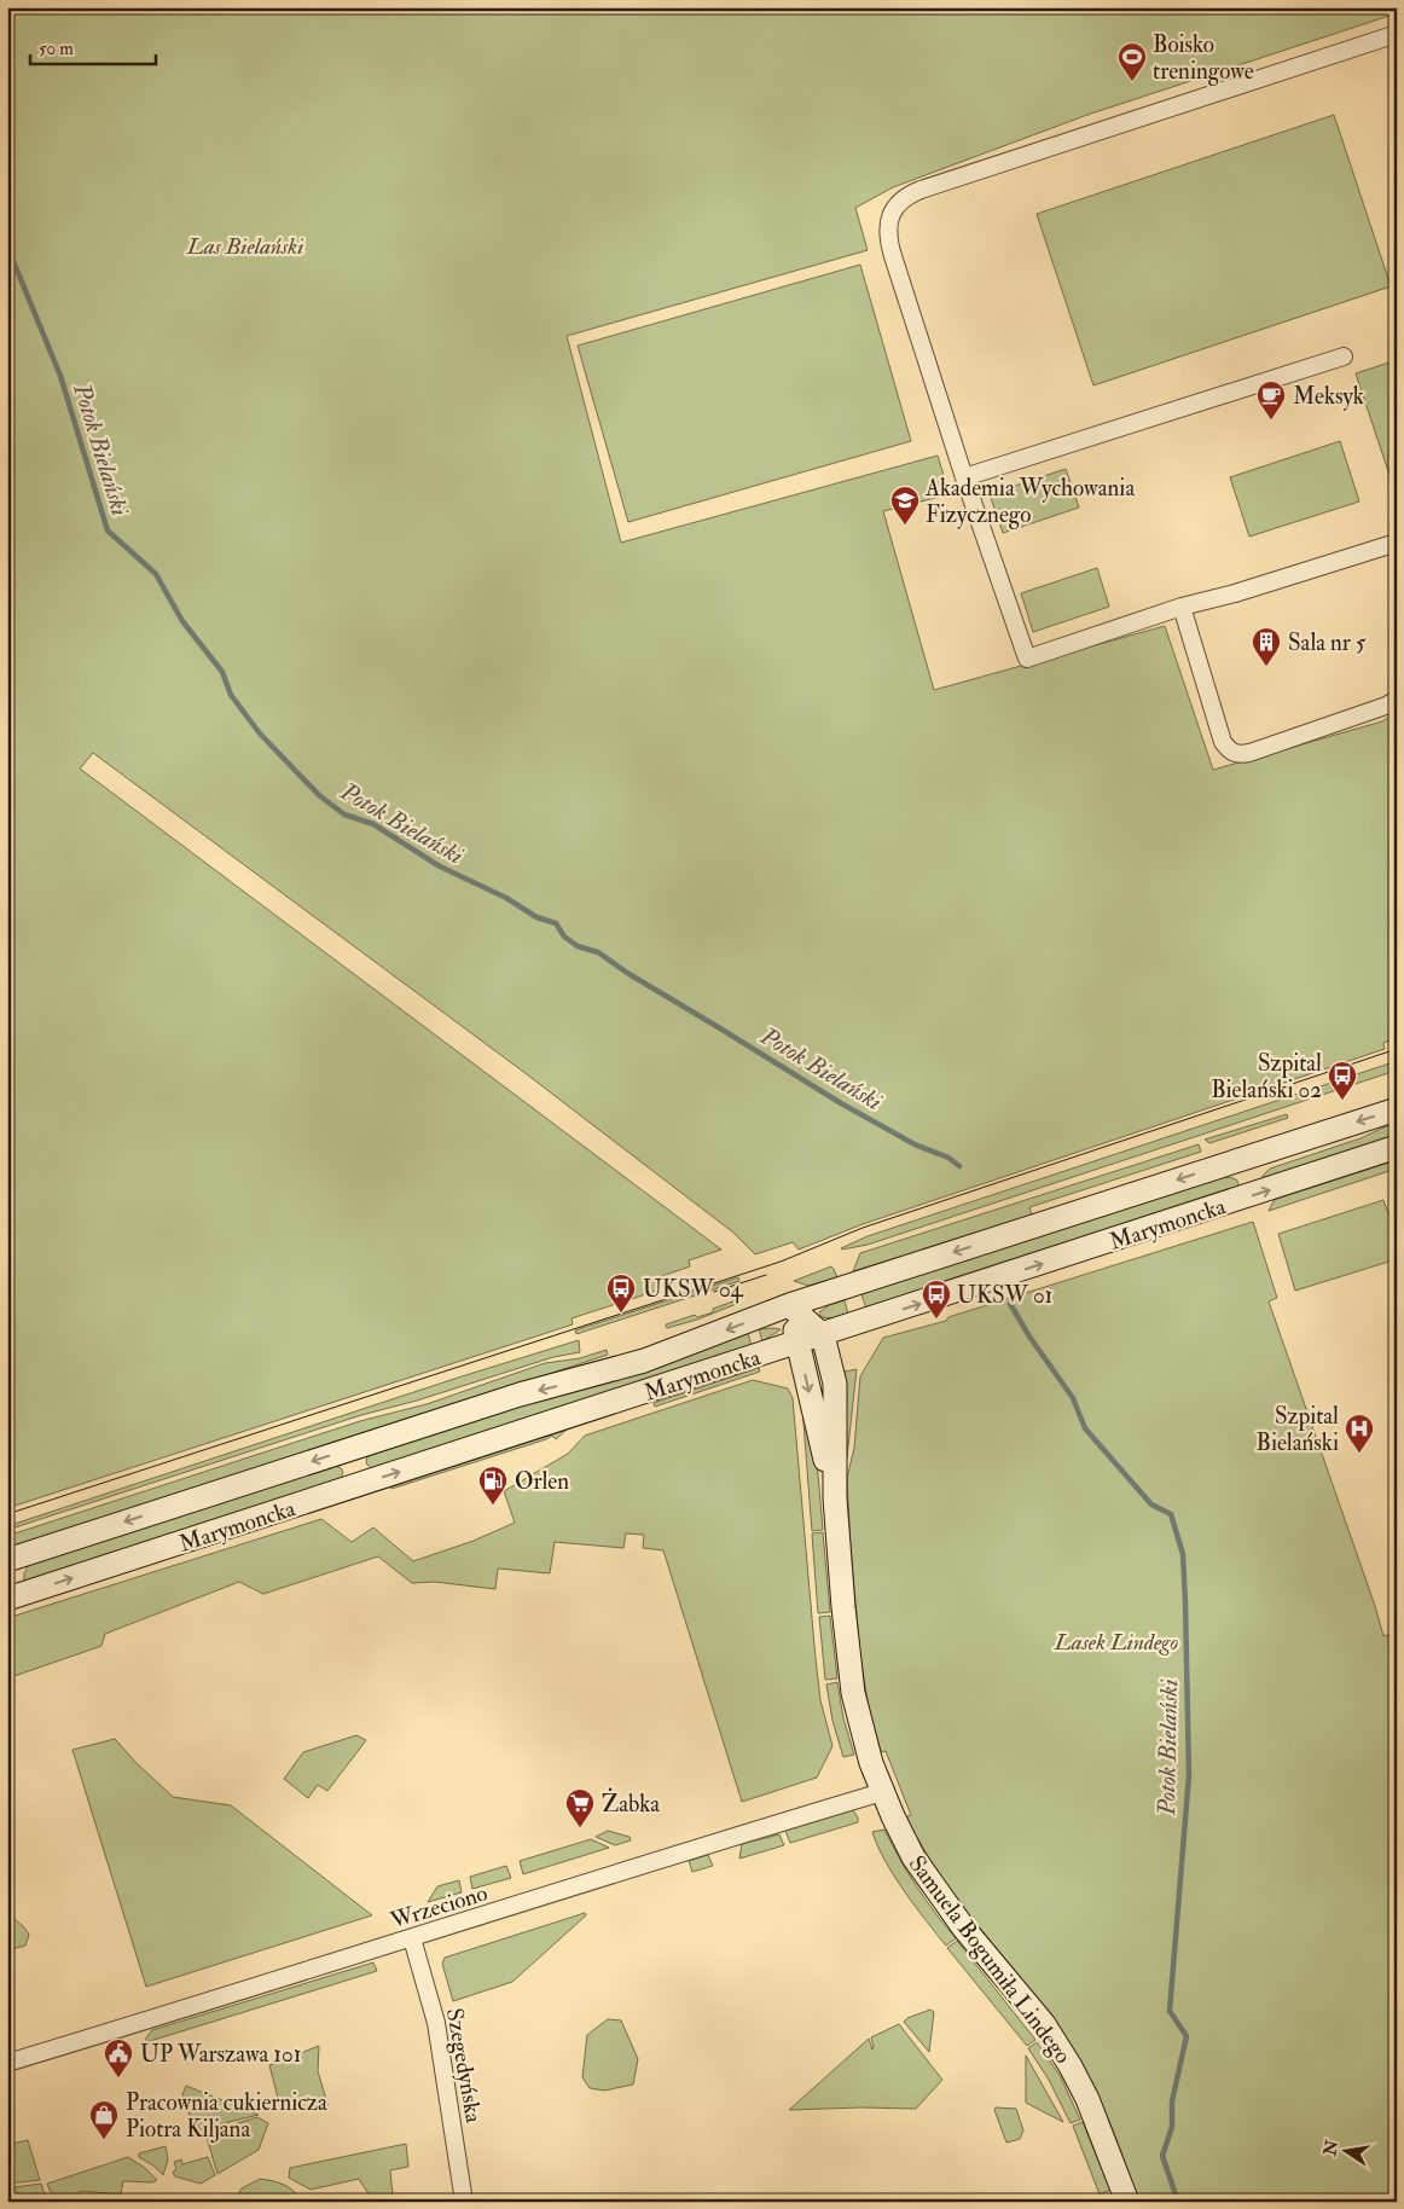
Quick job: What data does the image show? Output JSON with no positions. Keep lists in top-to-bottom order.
{
  "streets": {
    "main road": ["Marymoncka", "Samuela Bogumiła Lindego"],
    "street": ["Wrzeciono", "Szegedyńska"]
  },
  "crossings": [
    ["Marymoncka", "Samuela Bogumiła Lindego"],
    ["Wrzeciono", "Samuela Bogumiła Lindego"],
    ["Wrzeciono", "Szegedyńska"]
  ],
  "water": ["Potok Bielański"],
  "parks": ["Las Bielański", "Lasek Lindego"],
  "places": {
    "sports": ["Boisko treningowe"],
    "cafe": ["Meksyk"],
    "school or university": ["Akademia Wychowania Fizycznego"],
    "building": ["Sala nr 5"],
    "bus stop": ["Szpital Bielański 02", "UKSW 04", "UKSW 01"],
    "hospital": ["Szpital Bielański"],
    "fuel station": ["Orlen"],
    "supermarket": ["Żabka"],
    "public building": ["UP Warszawa 101"],
    "shop": ["Pracownia cukiernicza Piotra Kiljana"]
  },
  "scale_bar": "50 m",
  "north": "left"
}
